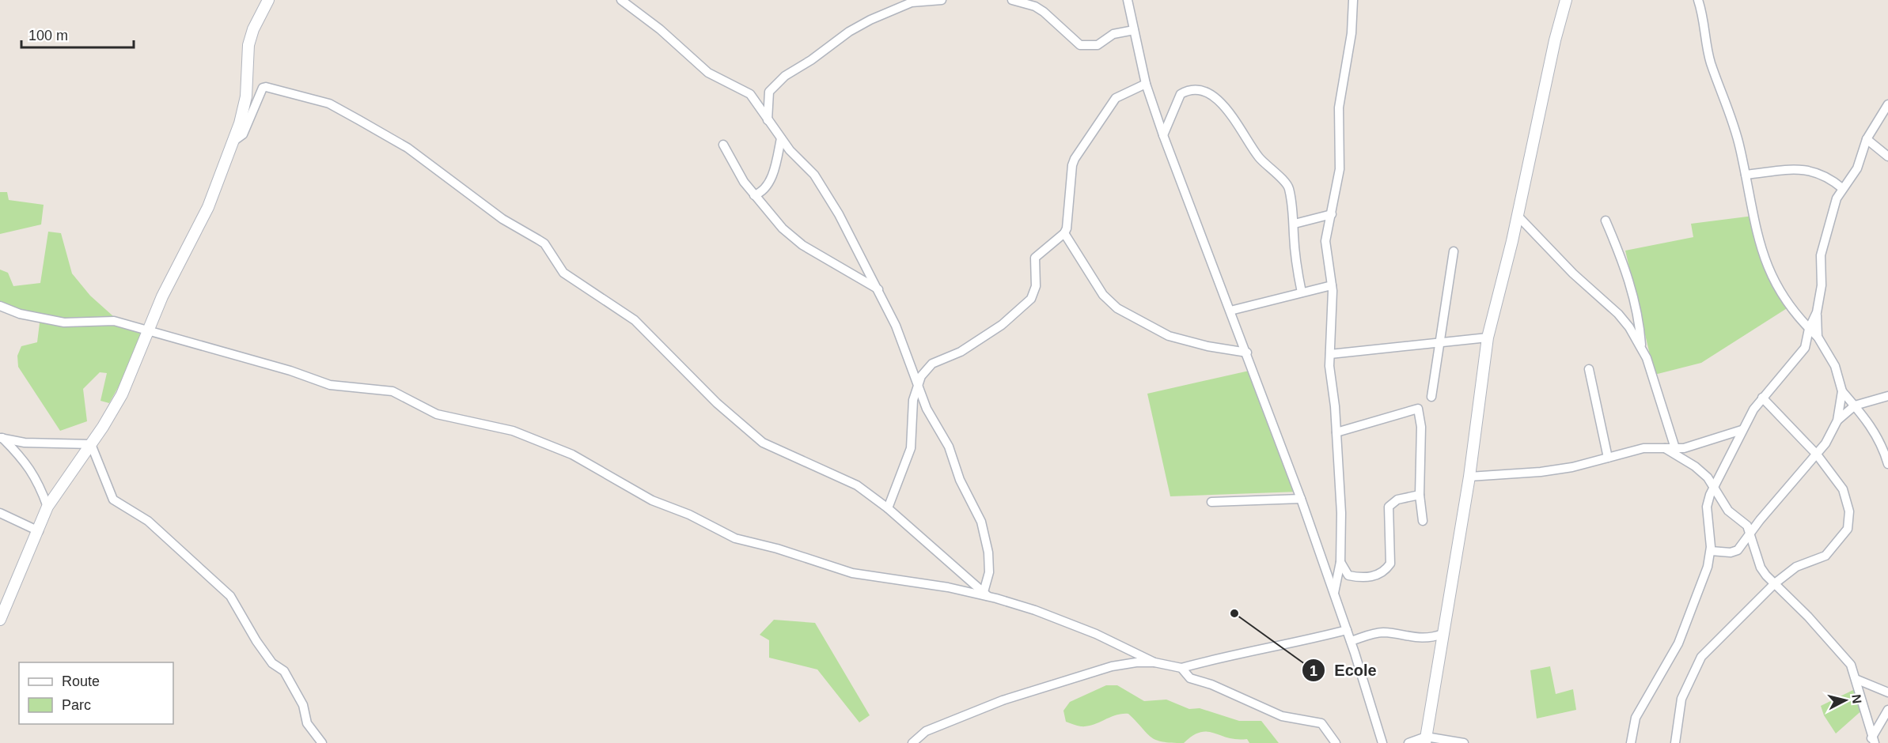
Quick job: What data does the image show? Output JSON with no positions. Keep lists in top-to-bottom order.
{
  "places": ["Ecole"],
  "legend": ["Route", "Parc"],
  "scale_bar": "100 m",
  "north": "right"
}
